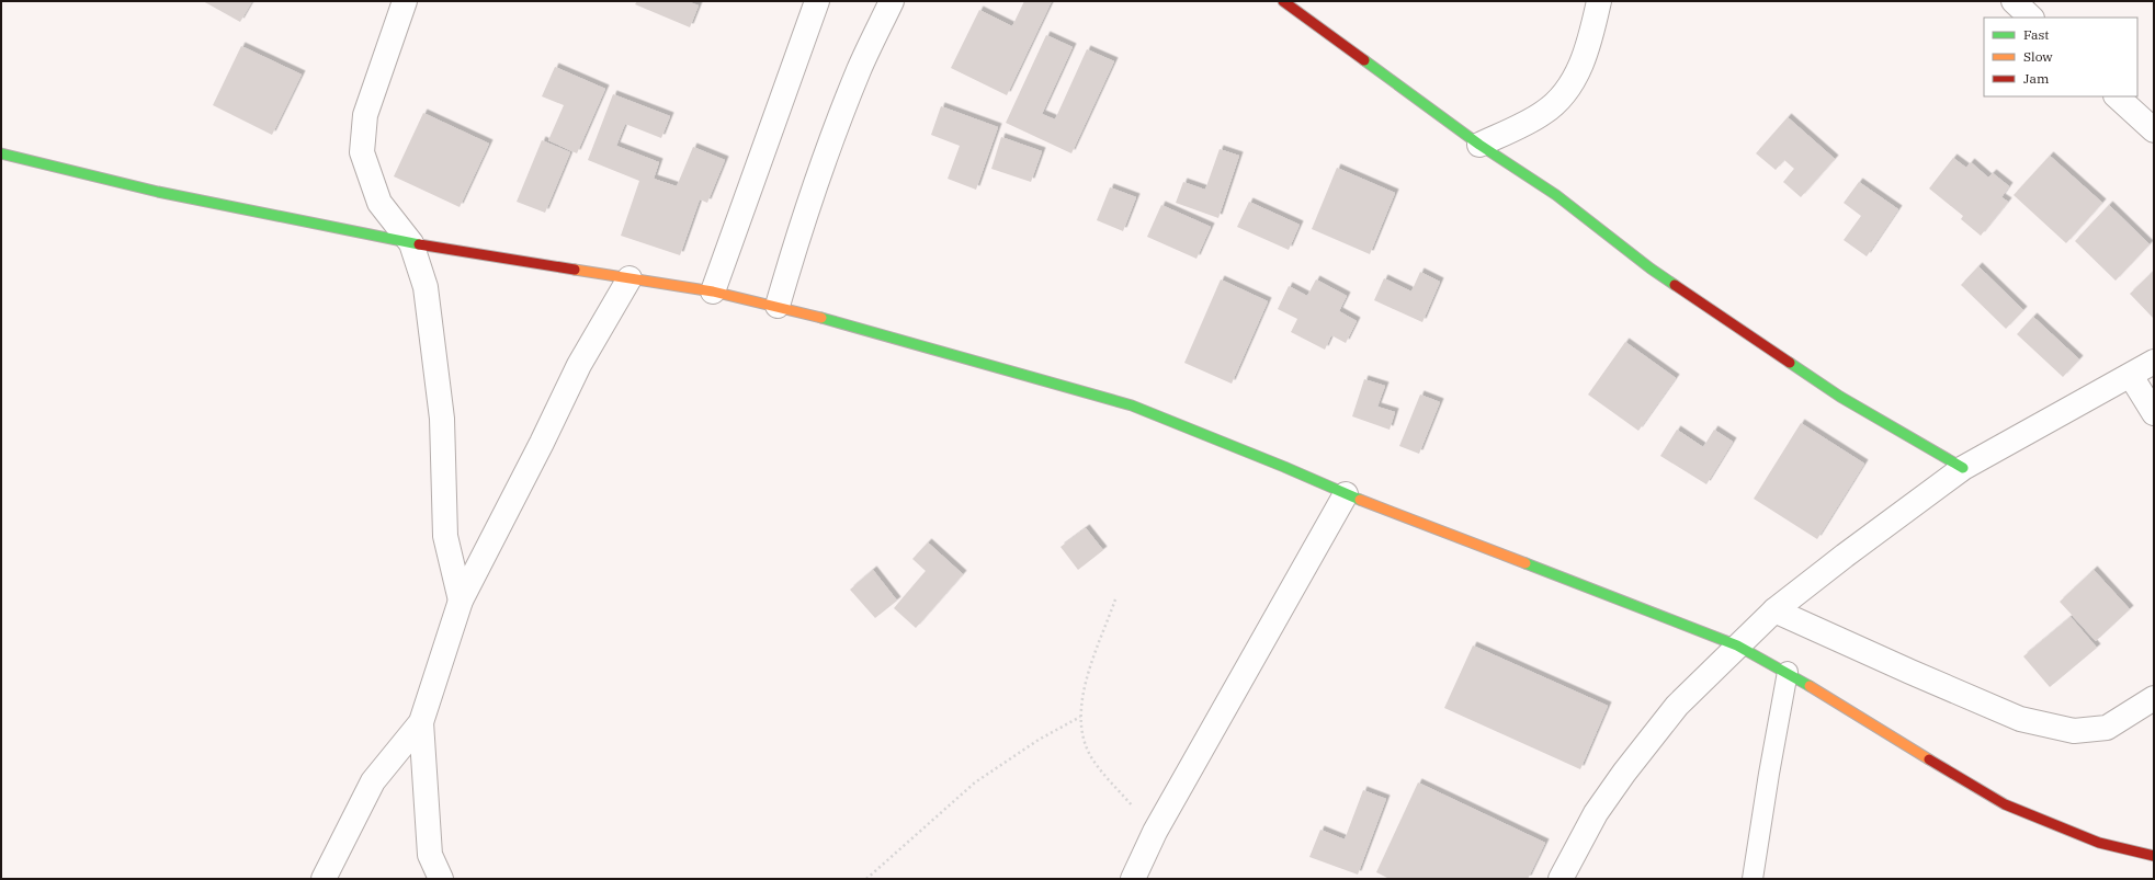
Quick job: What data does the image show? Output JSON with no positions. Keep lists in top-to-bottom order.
{
  "legend": ["Fast", "Slow", "Jam"]
}
